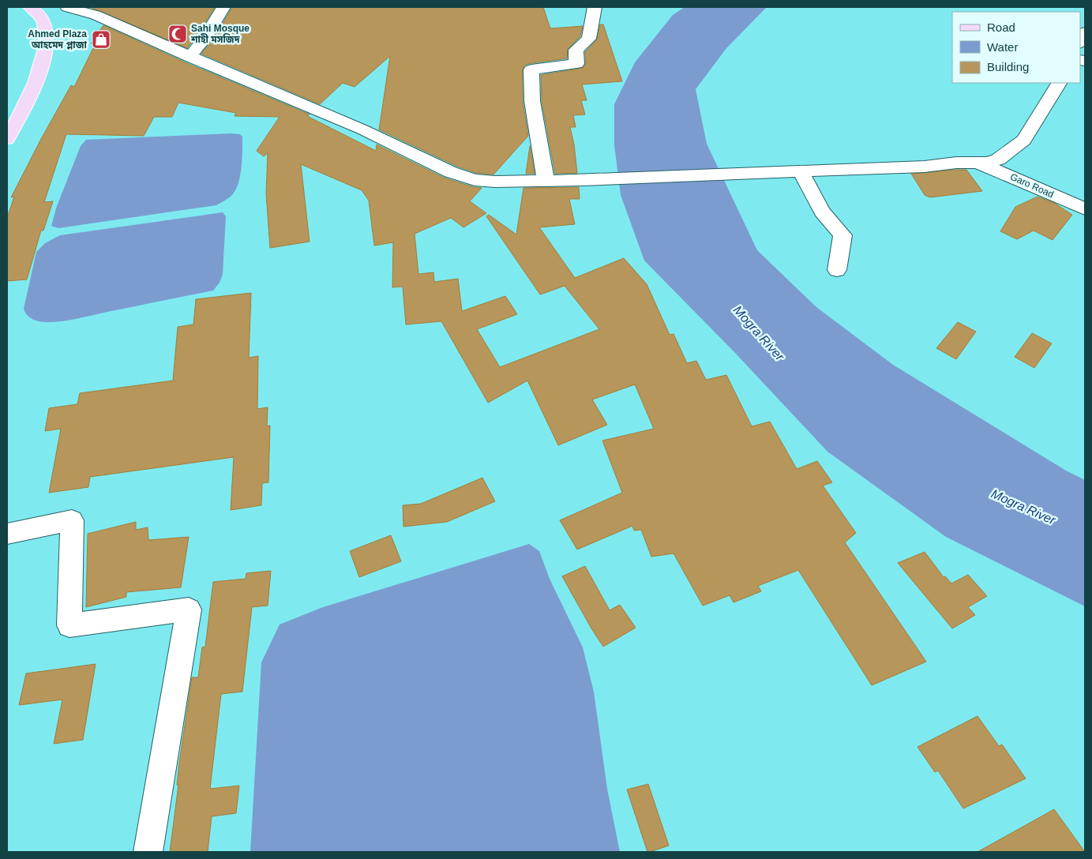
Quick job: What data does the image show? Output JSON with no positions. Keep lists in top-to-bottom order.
{
  "streets": {
    "street": ["Garo Road"]
  },
  "water": ["Mogra River"],
  "places": {
    "mosque": ["Sahi Mosque শাহী মসজিদ"],
    "shop": ["Ahmed Plaza আহমেদ প্লাজা"]
  },
  "legend": ["Road", "Water", "Building"]
}
